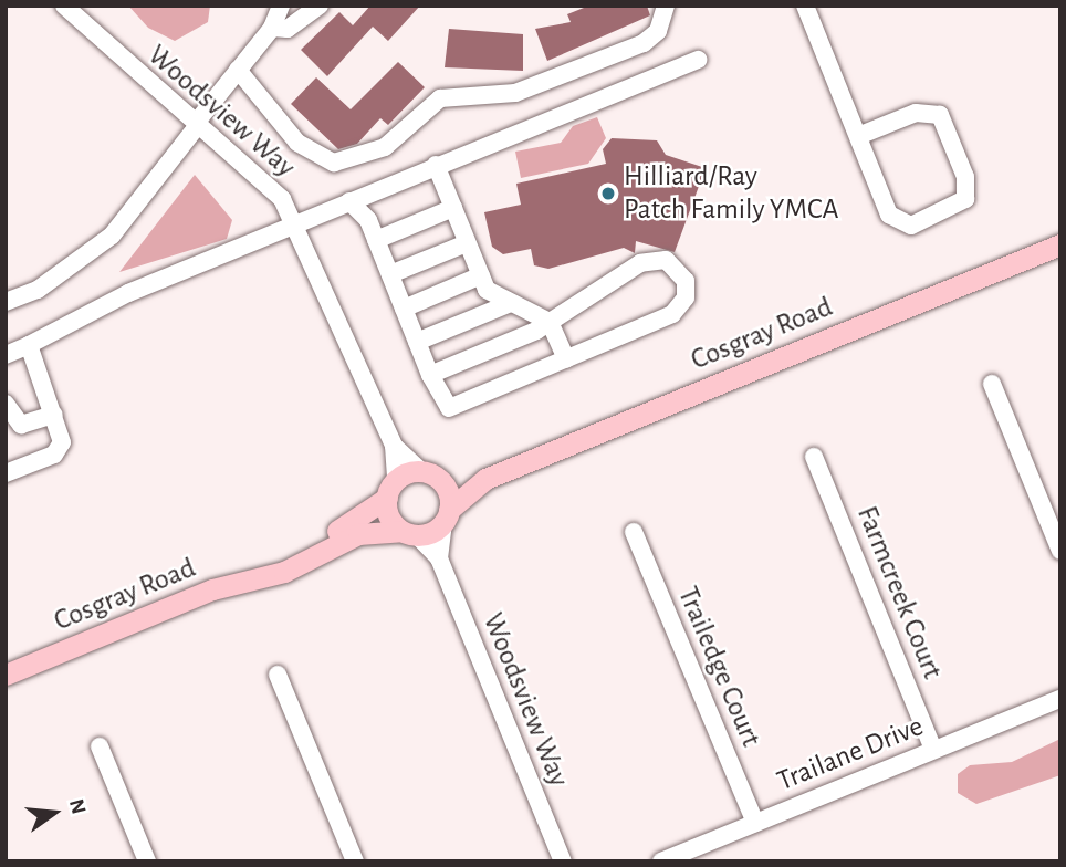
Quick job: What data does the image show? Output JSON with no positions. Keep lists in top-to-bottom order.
{
  "streets": {
    "main road": ["Cosgray Road"],
    "street": [
      "Woodsview Way",
      "Farmcreek Court",
      "Trailedge Court",
      "Trailane Drive"
    ]
  },
  "crossings": [
    ["Woodsview Way", "Cosgray Road"],
    ["Farmcreek Court", "Trailane Drive"],
    ["Trailedge Court", "Trailane Drive"]
  ],
  "places": ["Hilliard/Ray Patch Family YMCA"],
  "north": "right"
}
